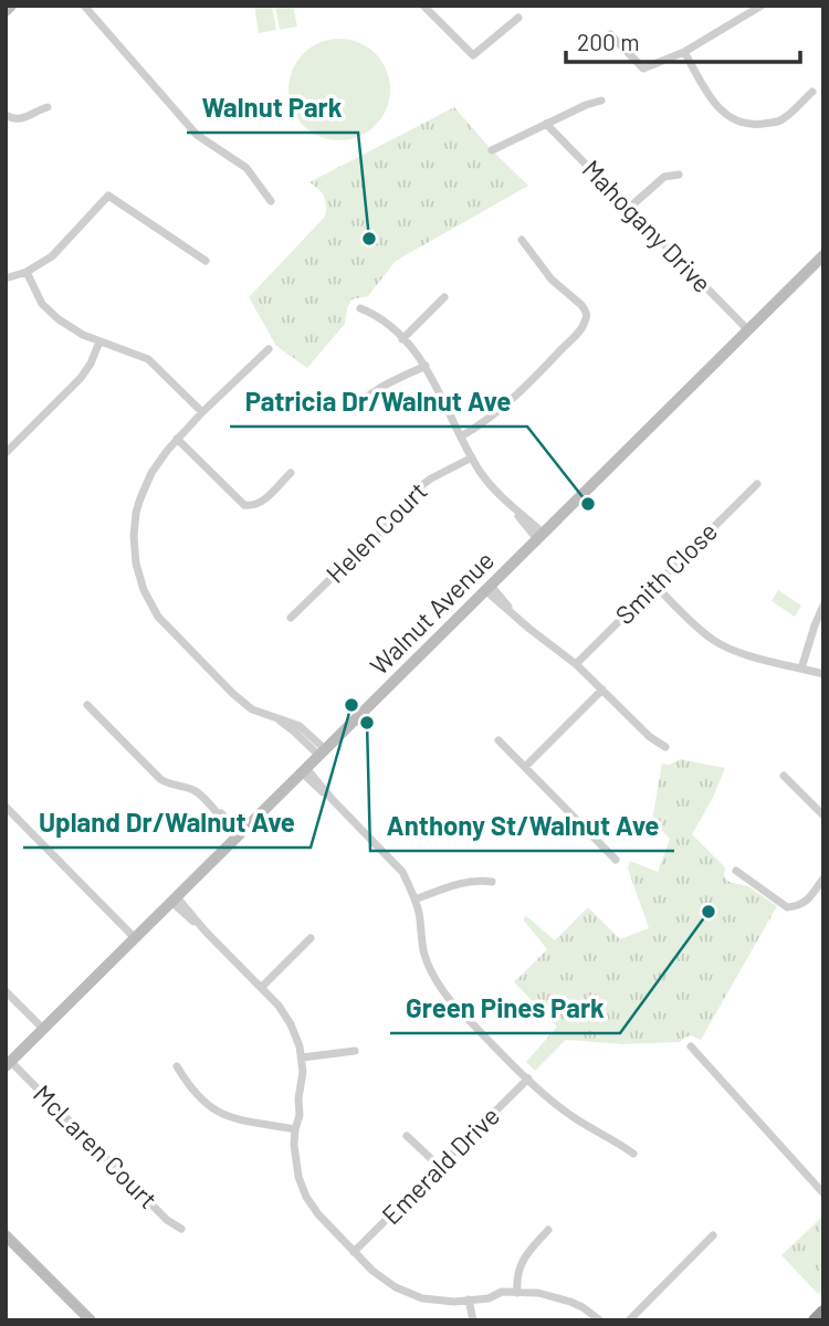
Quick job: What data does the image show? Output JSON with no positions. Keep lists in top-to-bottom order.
{
  "streets": {
    "street": [
      "Mahogany Drive",
      "Helen Court",
      "Smith Close",
      "Walnut Avenue",
      "McLaren Court",
      "Emerald Drive"
    ]
  },
  "crossings": [
    ["Mahogany Drive", "Walnut Avenue"],
    ["Walnut Avenue", "McLaren Court"]
  ],
  "places": [
    "Walnut Park",
    "Patricia Dr/Walnut Ave",
    "Upland Dr/Walnut Ave",
    "Anthony St/Walnut Ave",
    "Green Pines Park"
  ],
  "scale_bar": "200 m"
}
